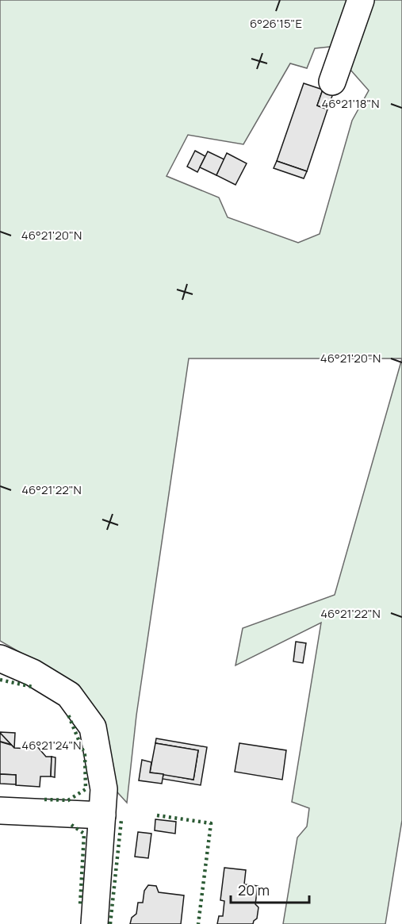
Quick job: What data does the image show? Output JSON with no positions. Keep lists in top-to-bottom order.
{
  "scale_bar": "20 m",
  "coordinates": [
    "6°26'15\"E",
    "46°21'18\"N",
    "46°21'20\"N",
    "46°21'22\"N",
    "46°21'24\"N"
  ]
}
